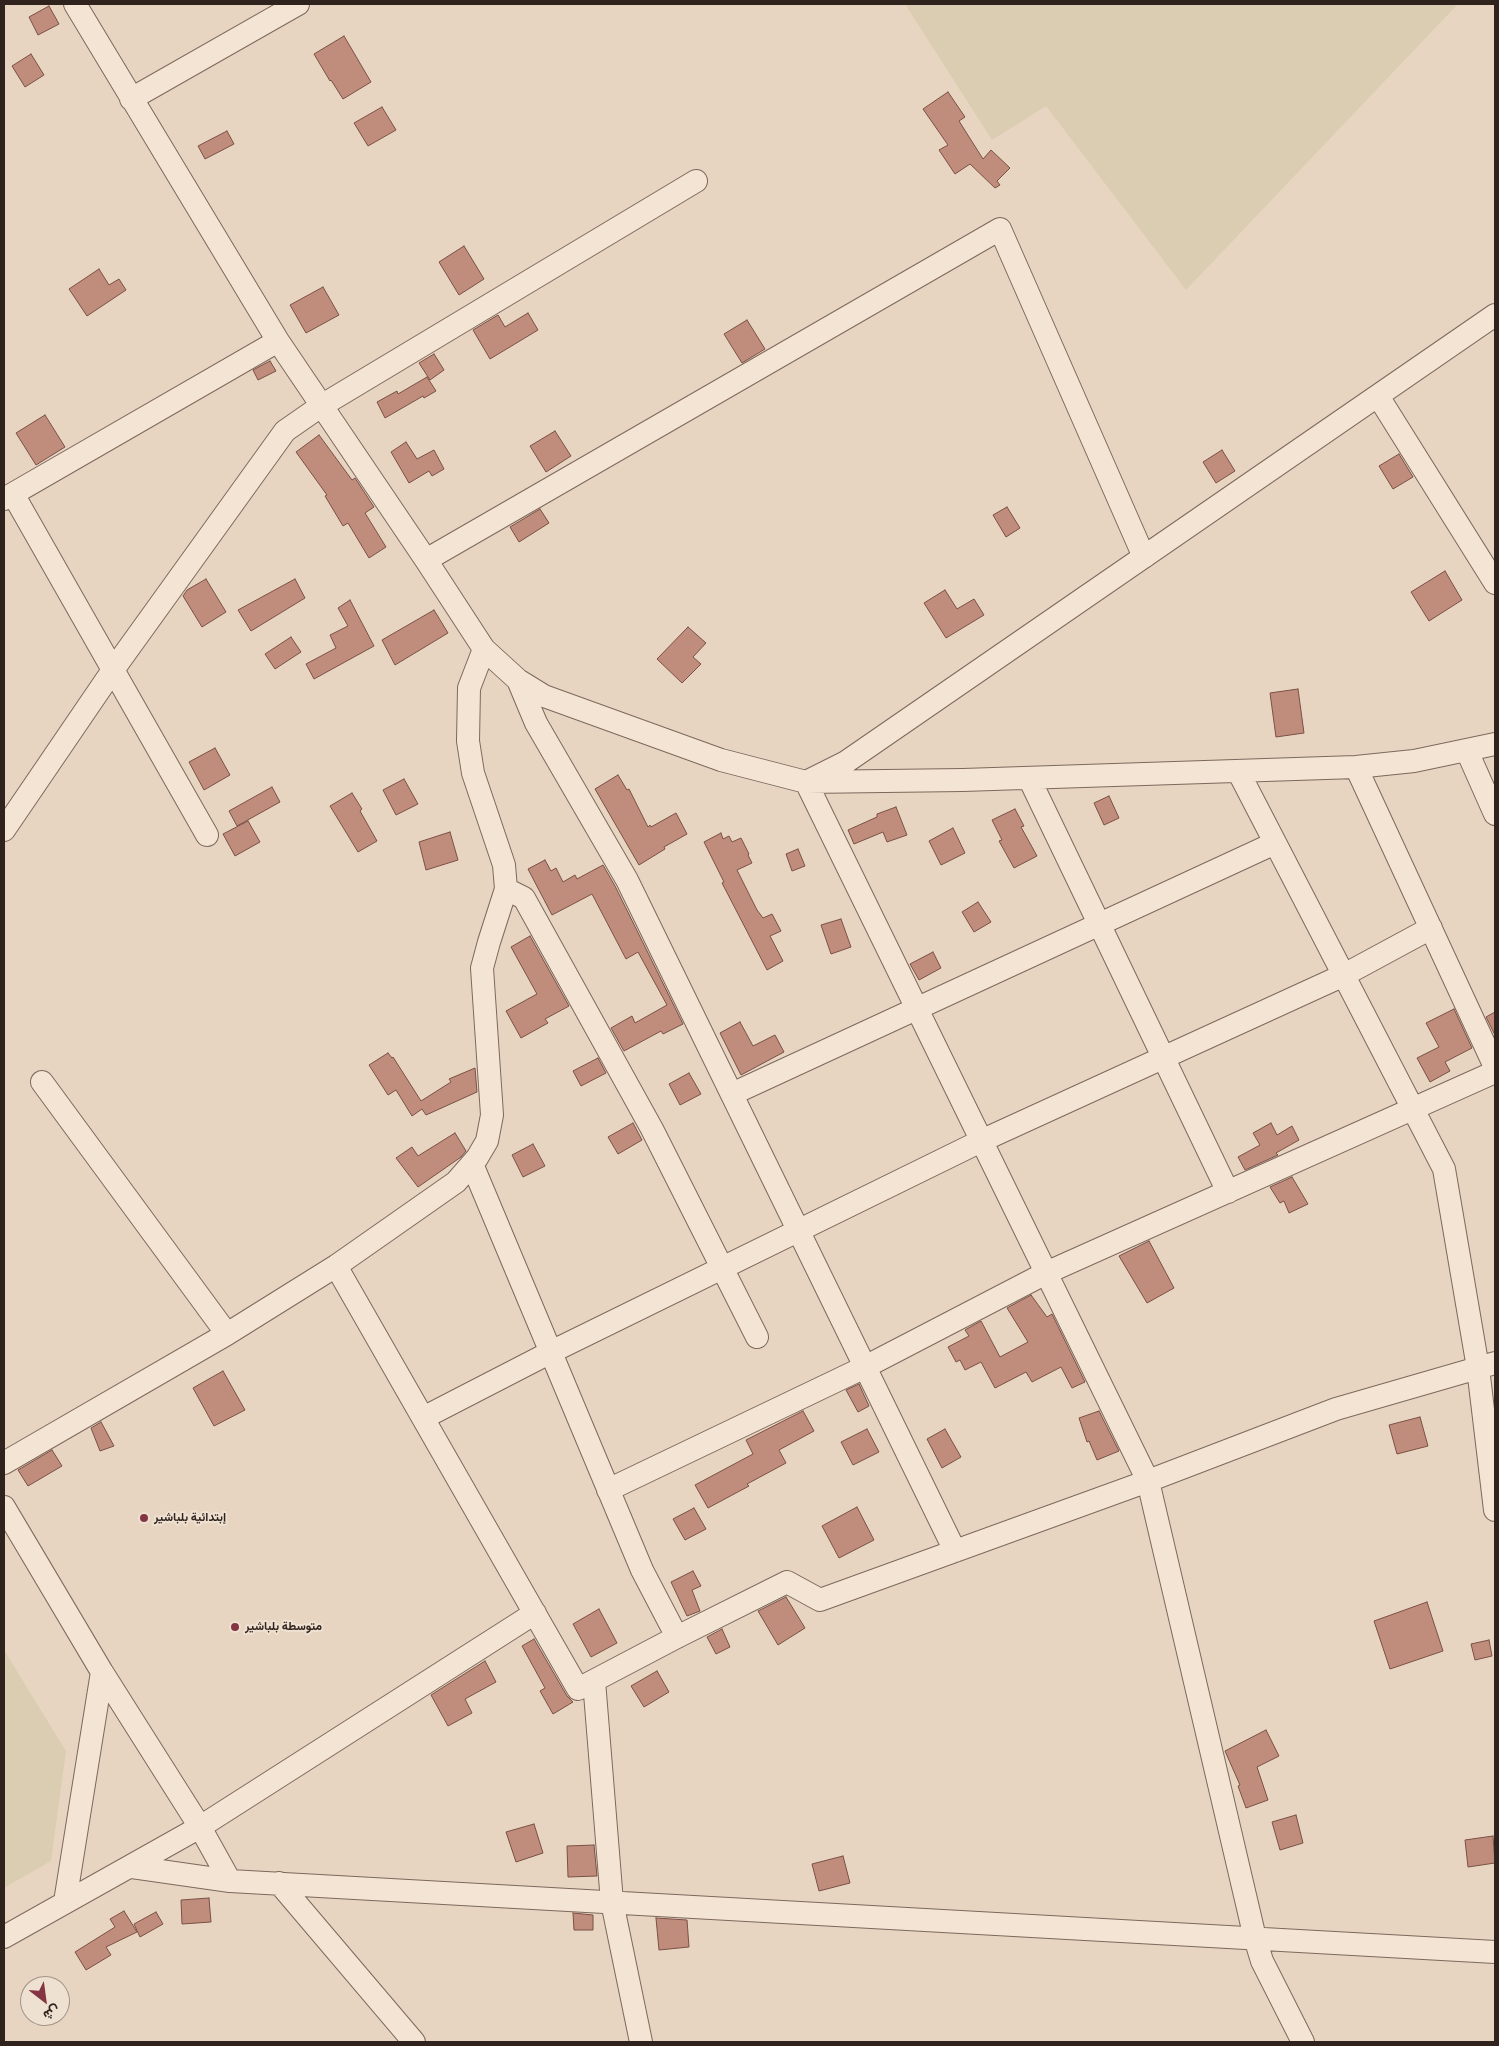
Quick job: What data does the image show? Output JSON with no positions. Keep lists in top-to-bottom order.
{
  "places": ["إبتدائية بلباشير", "متوسطة بلباشير"],
  "north": "bottom right"
}
